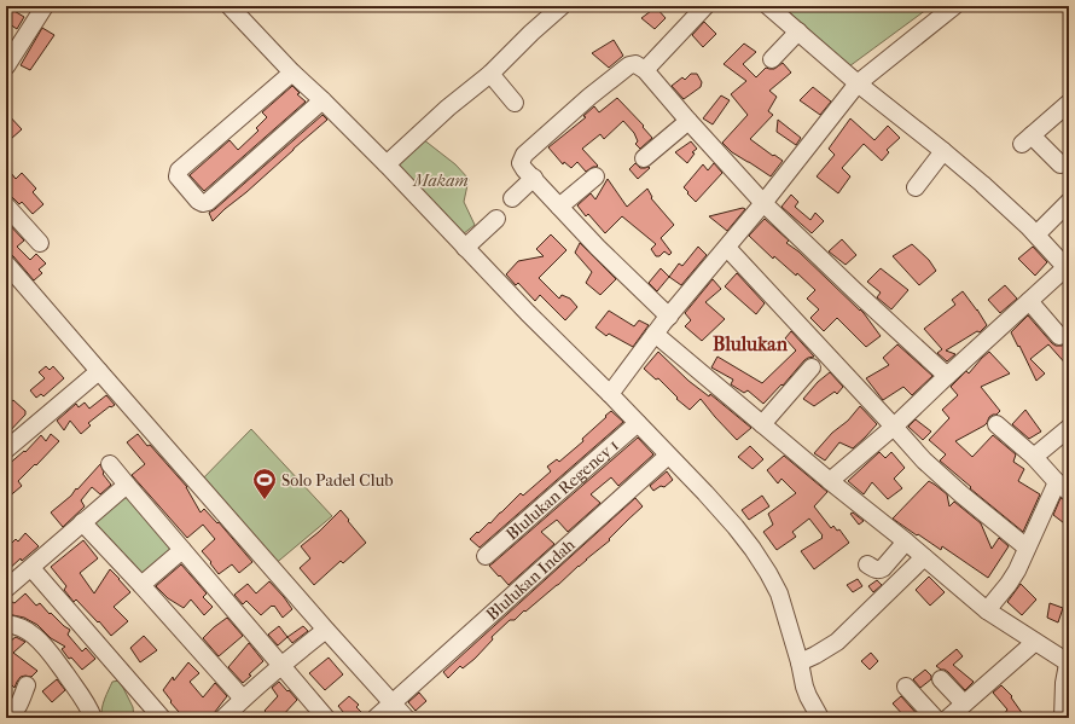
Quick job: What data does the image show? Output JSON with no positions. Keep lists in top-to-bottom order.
{
  "streets": {
    "street": ["Blulukan Regency 1", "Blulukan Indah"]
  },
  "districts": ["Blulukan"],
  "parks": ["Makam"],
  "places": {
    "sports": ["Solo Padel Club"]
  }
}
